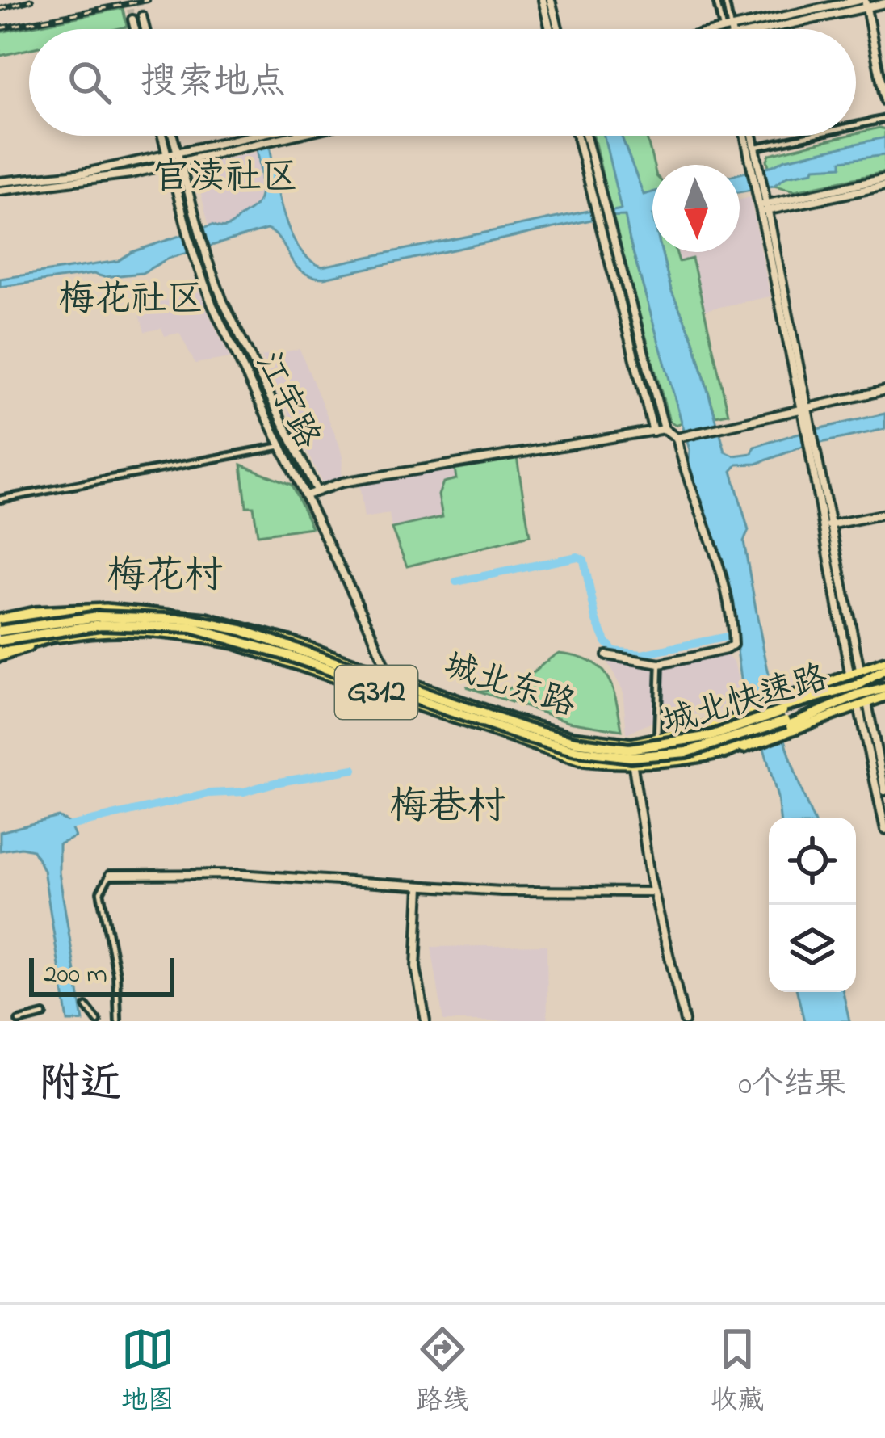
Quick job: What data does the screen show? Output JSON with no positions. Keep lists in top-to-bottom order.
{
  "streets": {
    "highway": ["城北快速路"],
    "main road": ["江宇路", "城北东路", "G312"]
  },
  "crossings": [
    ["江宇路", "城北东路"],
    ["城北东路", "城北快速路"]
  ],
  "districts": [
    "官渎社区",
    "梅花社区",
    "梅花村",
    "梅巷村"
  ],
  "scale_bar": "200 m",
  "north": "bottom",
  "page": {
    "search": "搜索地点",
    "scale": "200 m",
    "heading": ["附近", "0个结果"],
    "nav": ["地图", "路线", "收藏"]
  }
}
